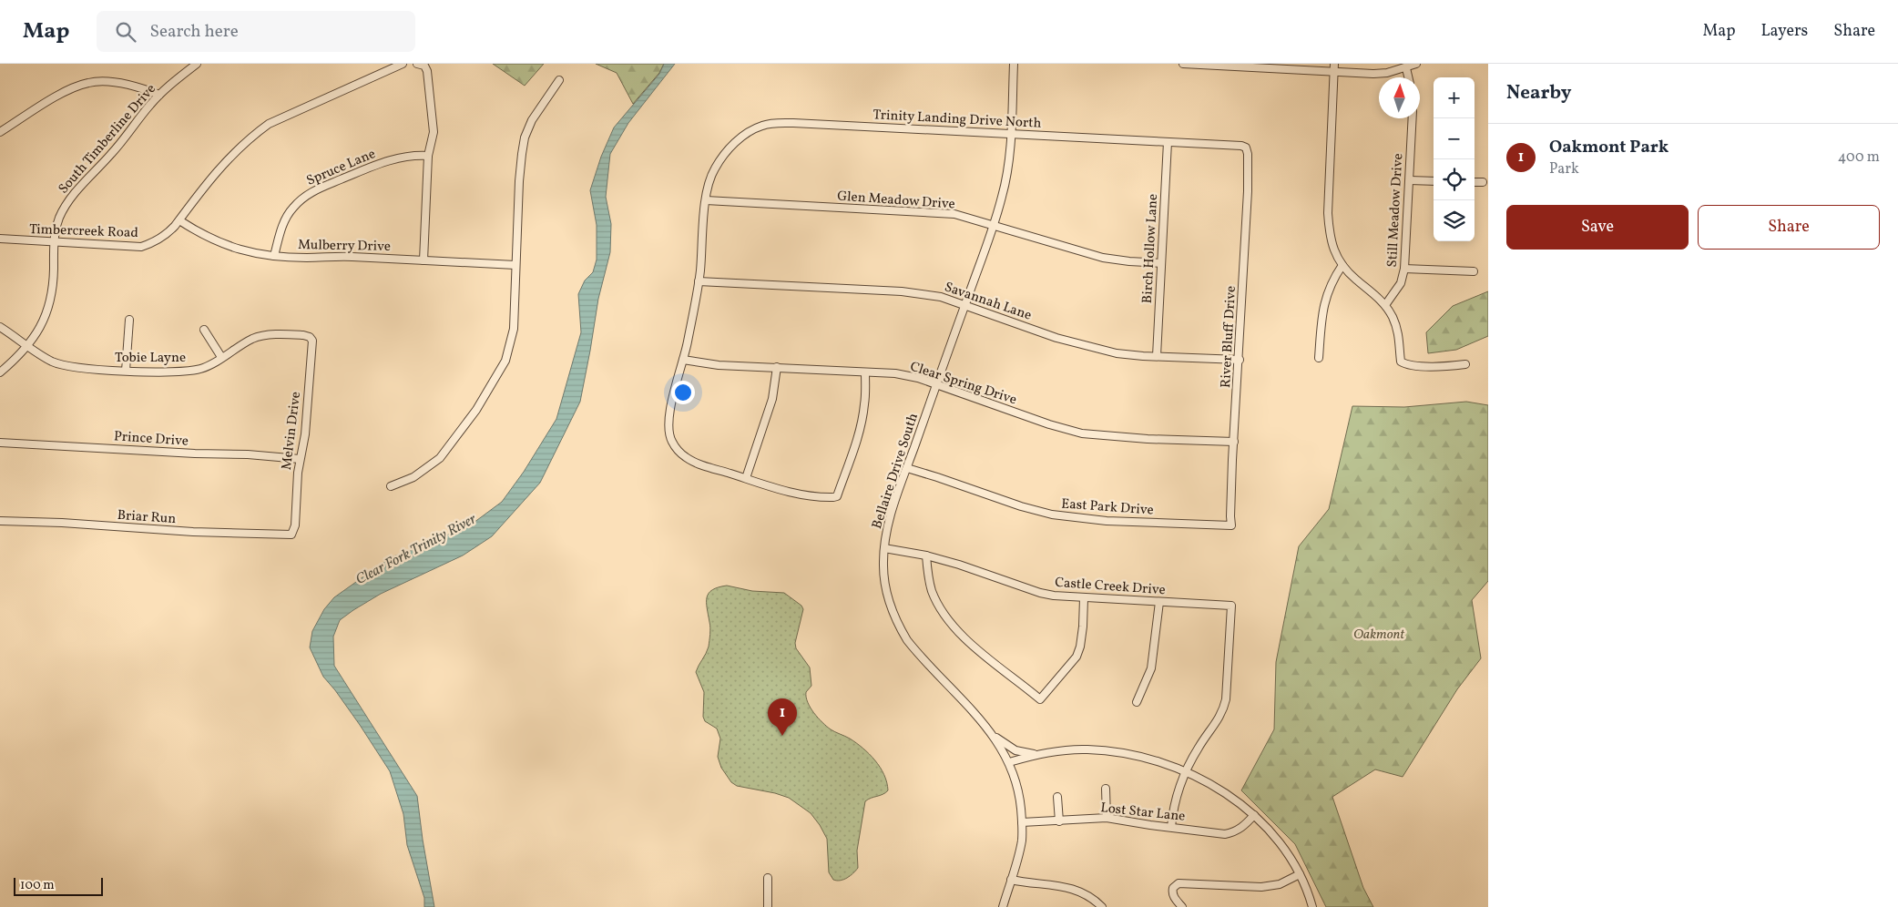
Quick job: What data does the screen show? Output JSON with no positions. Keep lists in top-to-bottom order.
{
  "streets": {
    "street": [
      "Trinity Landing Drive North",
      "South Timberline Drive",
      "Spruce Lane",
      "Glen Meadow Drive",
      "Still Meadow Drive",
      "Timbercreek Road",
      "Mulberry Drive",
      "Birch Hollow Lane",
      "Savannah Lane",
      "River Bluff Drive",
      "Tobie Layne",
      "Clear Spring Drive",
      "Melvin Drive",
      "Prince Drive",
      "Bellaire Drive South",
      "East Park Drive",
      "Briar Run",
      "Castle Creek Drive",
      "Lost Star Lane"
    ]
  },
  "crossings": [
    ["Trinity Landing Drive North", "Glen Meadow Drive"],
    ["Trinity Landing Drive North", "Birch Hollow Lane"],
    ["Trinity Landing Drive North", "Savannah Lane"],
    ["Trinity Landing Drive North", "River Bluff Drive"],
    ["Trinity Landing Drive North", "Clear Spring Drive"],
    ["Trinity Landing Drive North", "Bellaire Drive South"],
    ["South Timberline Drive", "Timbercreek Road"],
    ["South Timberline Drive", "Tobie Layne"],
    ["Spruce Lane", "Mulberry Drive"],
    ["Glen Meadow Drive", "Birch Hollow Lane"],
    ["Glen Meadow Drive", "Bellaire Drive South"],
    ["Timbercreek Road", "Mulberry Drive"],
    ["Birch Hollow Lane", "Savannah Lane"],
    ["Savannah Lane", "River Bluff Drive"],
    ["Savannah Lane", "Bellaire Drive South"],
    ["River Bluff Drive", "Clear Spring Drive"],
    ["River Bluff Drive", "East Park Drive"],
    ["Tobie Layne", "Melvin Drive"],
    ["Clear Spring Drive", "Bellaire Drive South"],
    ["Melvin Drive", "Prince Drive"],
    ["Melvin Drive", "Briar Run"],
    ["Bellaire Drive South", "East Park Drive"],
    ["Bellaire Drive South", "Castle Creek Drive"],
    ["Bellaire Drive South", "Lost Star Lane"]
  ],
  "water": ["Clear Fork Trinity River"],
  "parks": ["Oakmont"],
  "scale_bar": "100 m",
  "north": "top",
  "page": {
    "header": "Map",
    "search": "Search here",
    "nav": ["Map", "Layers", "Share"],
    "heading": "Nearby",
    "map_buttons": ["+", "−"],
    "list": [
      {
        "mark": "1",
        "name": "Oakmont Park",
        "note": "Park",
        "value": "400 m"
      }
    ],
    "buttons": ["Save", "Share"],
    "pins": "1",
    "scale": "100 m"
  }
}
